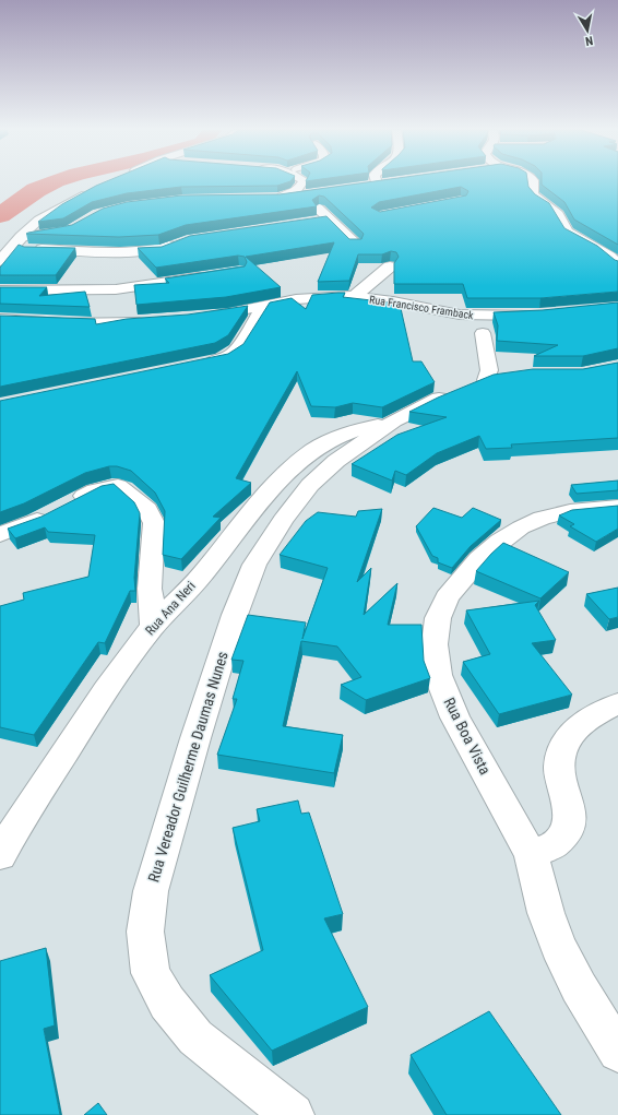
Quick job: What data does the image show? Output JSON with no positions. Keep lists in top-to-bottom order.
{
  "streets": {
    "street": [
      "Rua Francisco Framback",
      "Rua Ana Neri",
      "Rua Boa Vista",
      "Rua Vereador Guilherme Daumas Nunes"
    ]
  },
  "crossings": [
    ["Rua Ana Neri", "Rua Vereador Guilherme Daumas Nunes"]
  ],
  "north": "bottom"
}
